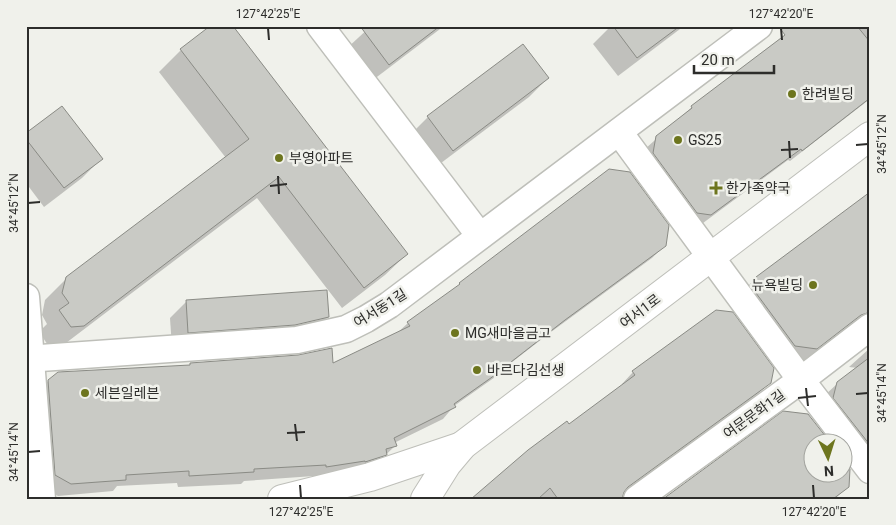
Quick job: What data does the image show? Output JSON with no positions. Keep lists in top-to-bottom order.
{
  "streets": {
    "street": ["여서동1길", "여서1로", "여문문화1길"]
  },
  "places": {
    "other": [
      "한려빌딩",
      "GS25",
      "부영아파트",
      "뉴욕빌딩",
      "MG새마을금고",
      "바르다김선생",
      "세븐일레븐"
    ],
    "health": ["한가족약국"]
  },
  "scale_bar": "20 m",
  "north": "bottom",
  "coordinates": [
    "127°42'25\"E",
    "127°42'20\"E",
    "34°45'12\"N",
    "34°45'14\"N"
  ]
}
